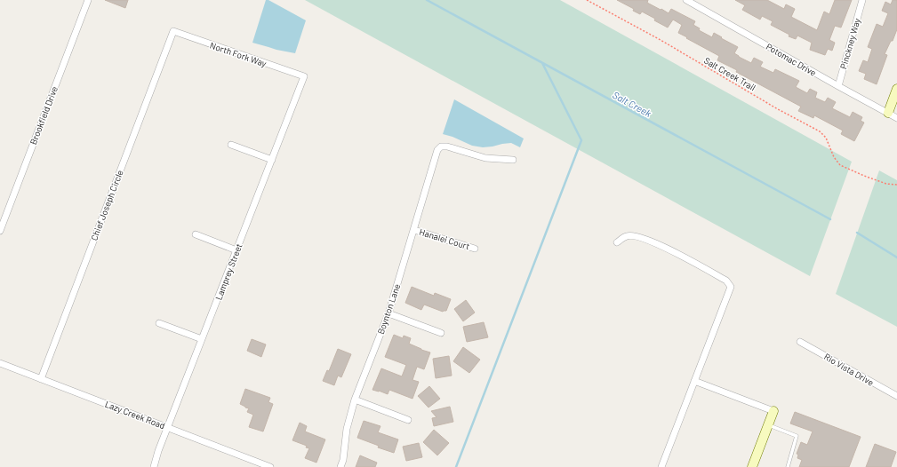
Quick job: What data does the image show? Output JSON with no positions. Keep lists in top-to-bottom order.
{
  "streets": {
    "street": [
      "Pinckney Way",
      "North Fork Way",
      "Potomac Drive",
      "Brookfield Drive",
      "Chief Joseph Circle",
      "Hanalei Court",
      "Lamprey Street",
      "Boynton Lane",
      "Rio Vista Drive",
      "Lazy Creek Road"
    ],
    "path": ["Salt Creek Trail"]
  },
  "crossings": [
    ["Pinckney Way", "Potomac Drive"],
    ["North Fork Way", "Chief Joseph Circle"],
    ["North Fork Way", "Lamprey Street"],
    ["Chief Joseph Circle", "Lazy Creek Road"],
    ["Hanalei Court", "Boynton Lane"],
    ["Lamprey Street", "Lazy Creek Road"]
  ],
  "water": ["Salt Creek"]
}
